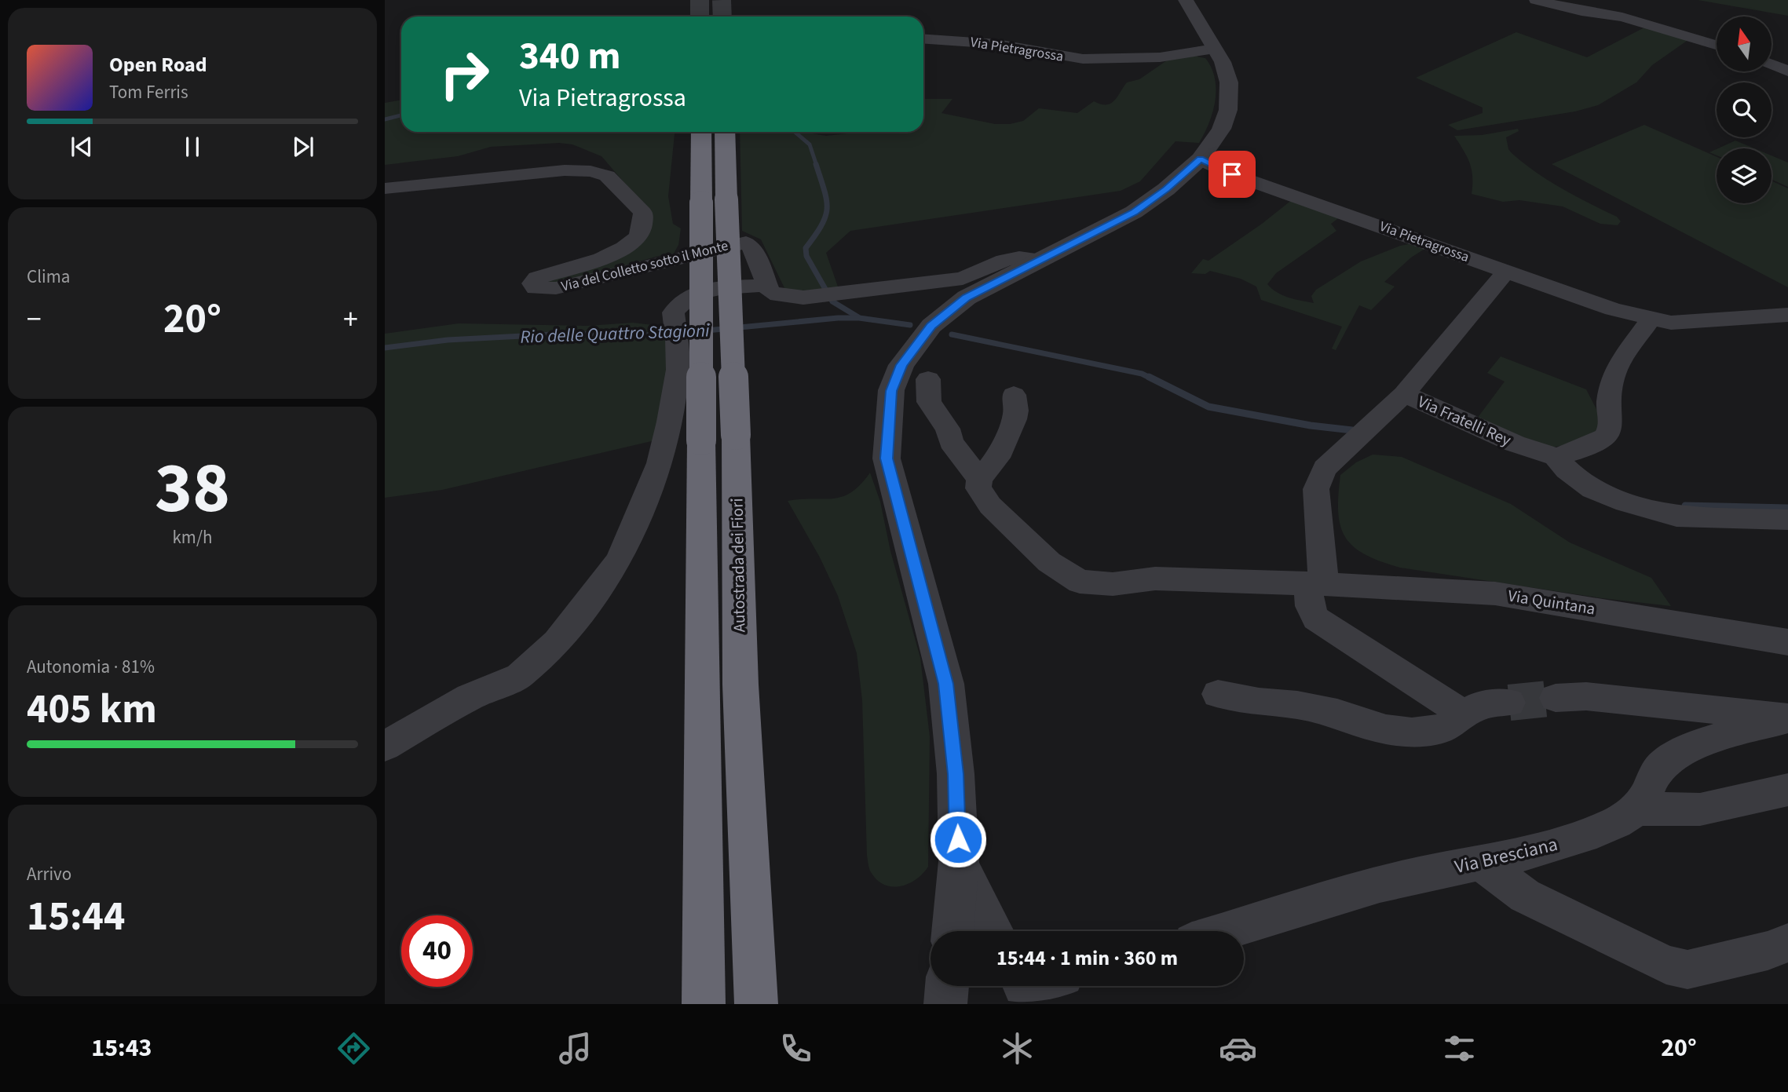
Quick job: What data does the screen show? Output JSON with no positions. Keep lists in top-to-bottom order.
{
  "streets": {
    "highway": ["Autostrada dei Fiori"],
    "street": [
      "Via Pietragrossa",
      "Via del Colletto sotto il Monte",
      "Via Fratelli Rey",
      "Via Quintana",
      "Via Bresciana"
    ]
  },
  "crossings": [
    ["Via Fratelli Rey", "Via Quintana"]
  ],
  "water": ["Rio delle Quattro Stagioni"],
  "north": "top",
  "page": {
    "turn": ["340 m", "Via Pietragrossa"],
    "song": ["Open Road", "Tom Ferris"],
    "tile": [
      "Clima",
      ["38", "km/h"],
      ["Autonomia · 81%", "405 km"],
      ["Arrivo", "15:44"]
    ],
    "heat": ["−", "20°", "+"],
    "limit": "40",
    "trip": "15:44 · 1 min · 360 m",
    "tabs": ["15:43", "20°"]
  }
}
